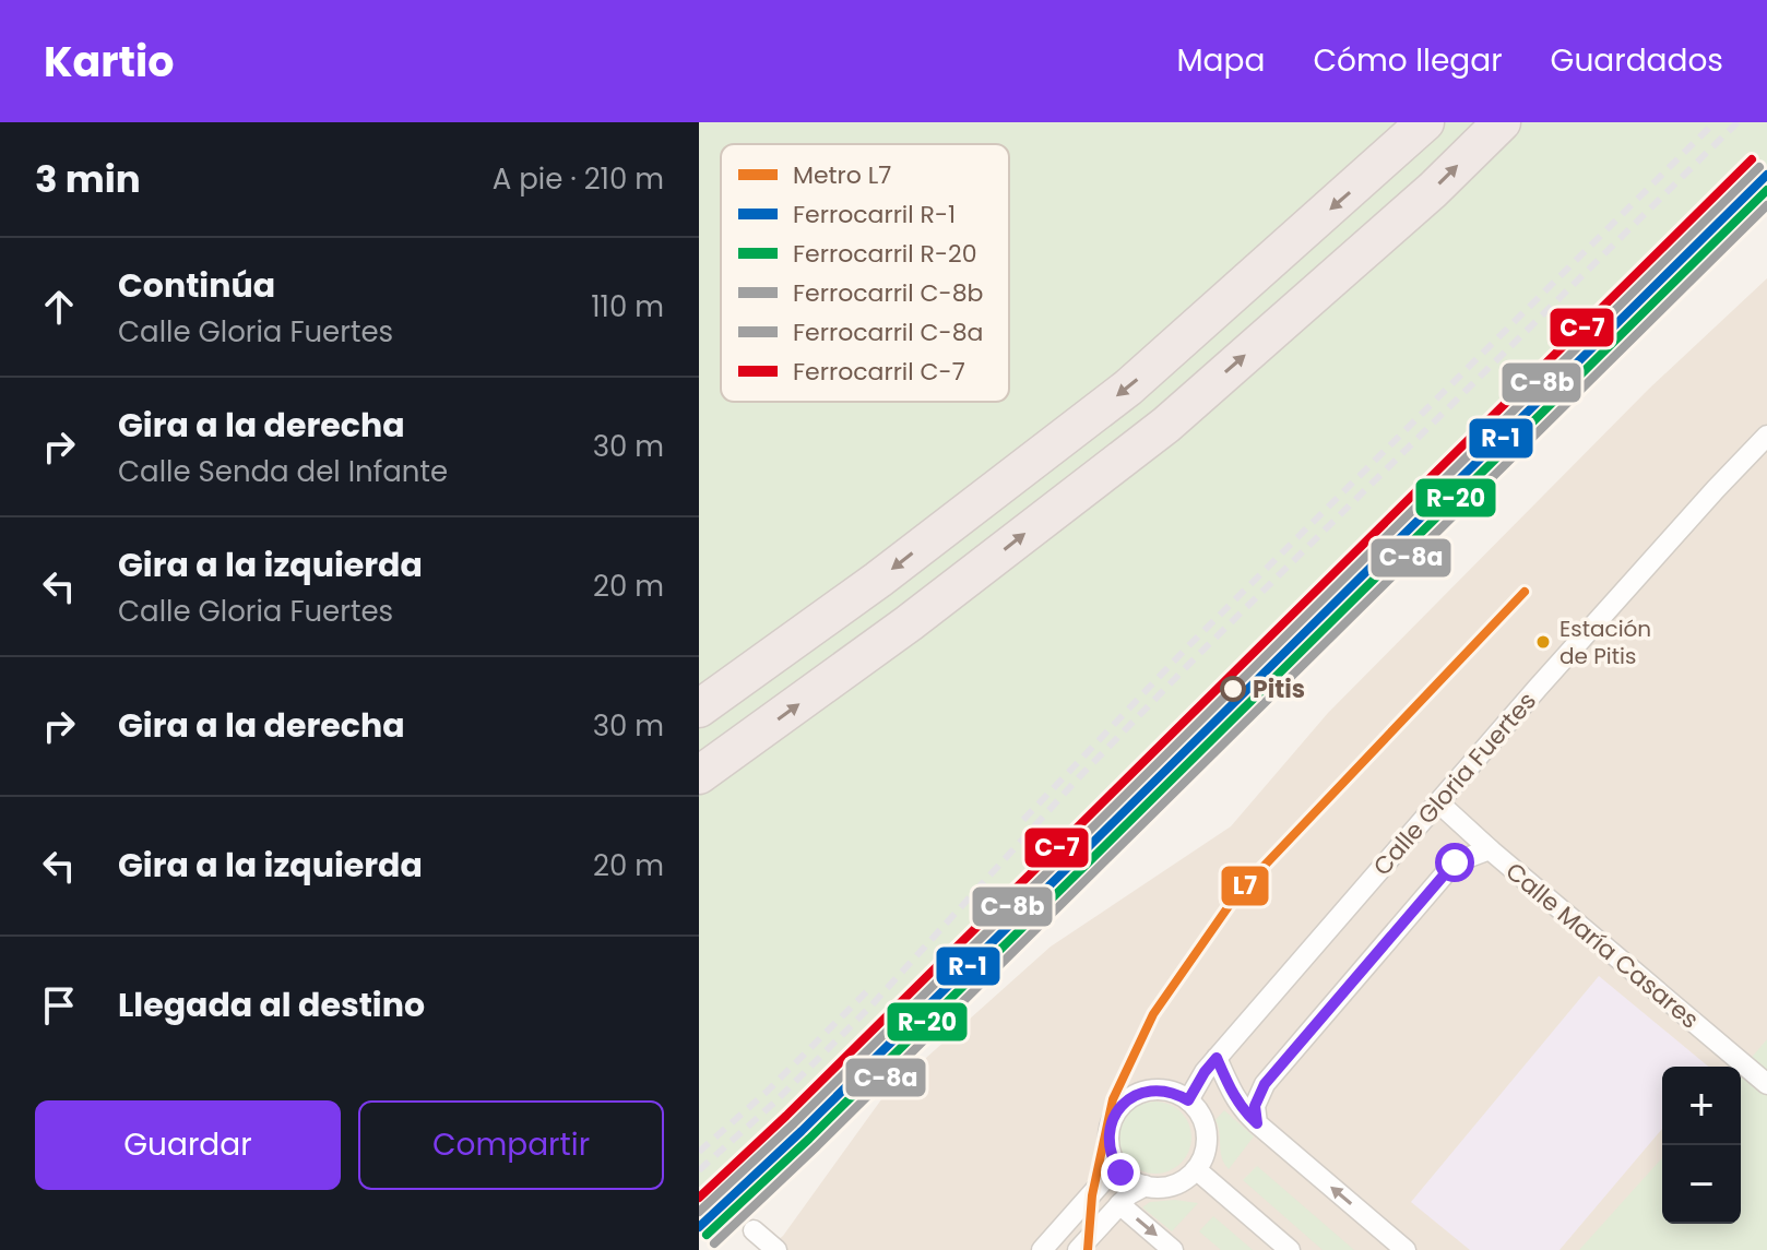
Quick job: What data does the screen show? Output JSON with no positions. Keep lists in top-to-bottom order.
{
  "streets": {
    "street": ["Calle Gloria Fuertes", "Calle María Casares"]
  },
  "crossings": [
    ["Calle Gloria Fuertes", "Calle María Casares"]
  ],
  "places": ["Estación de Pitis", "Pitis"],
  "lines": [
    "rail line C-7",
    "rail line C-8b",
    "rail line R-1",
    "rail line R-20",
    "rail line C-8a",
    "metro line L7"
  ],
  "legend": [
    "Metro L7",
    "Ferrocarril R-1",
    "Ferrocarril R-20",
    "Ferrocarril C-8b",
    "Ferrocarril C-8a",
    "Ferrocarril C-7"
  ],
  "page": {
    "header": "Kartio",
    "nav": ["Mapa", "Cómo llegar", "Guardados"],
    "heading": ["3 min", "A pie · 210 m"],
    "list": [
      ["Continúa", "Calle Gloria Fuertes", "110 m"],
      ["Gira a la derecha", "Calle Senda del Infante", "30 m"],
      ["Gira a la izquierda", "Calle Gloria Fuertes", "20 m"],
      ["Gira a la derecha", "30 m"],
      ["Gira a la izquierda", "20 m"],
      "Llegada al destino"
    ],
    "map_buttons": ["+", "−"],
    "buttons": ["Guardar", "Compartir"]
  }
}
